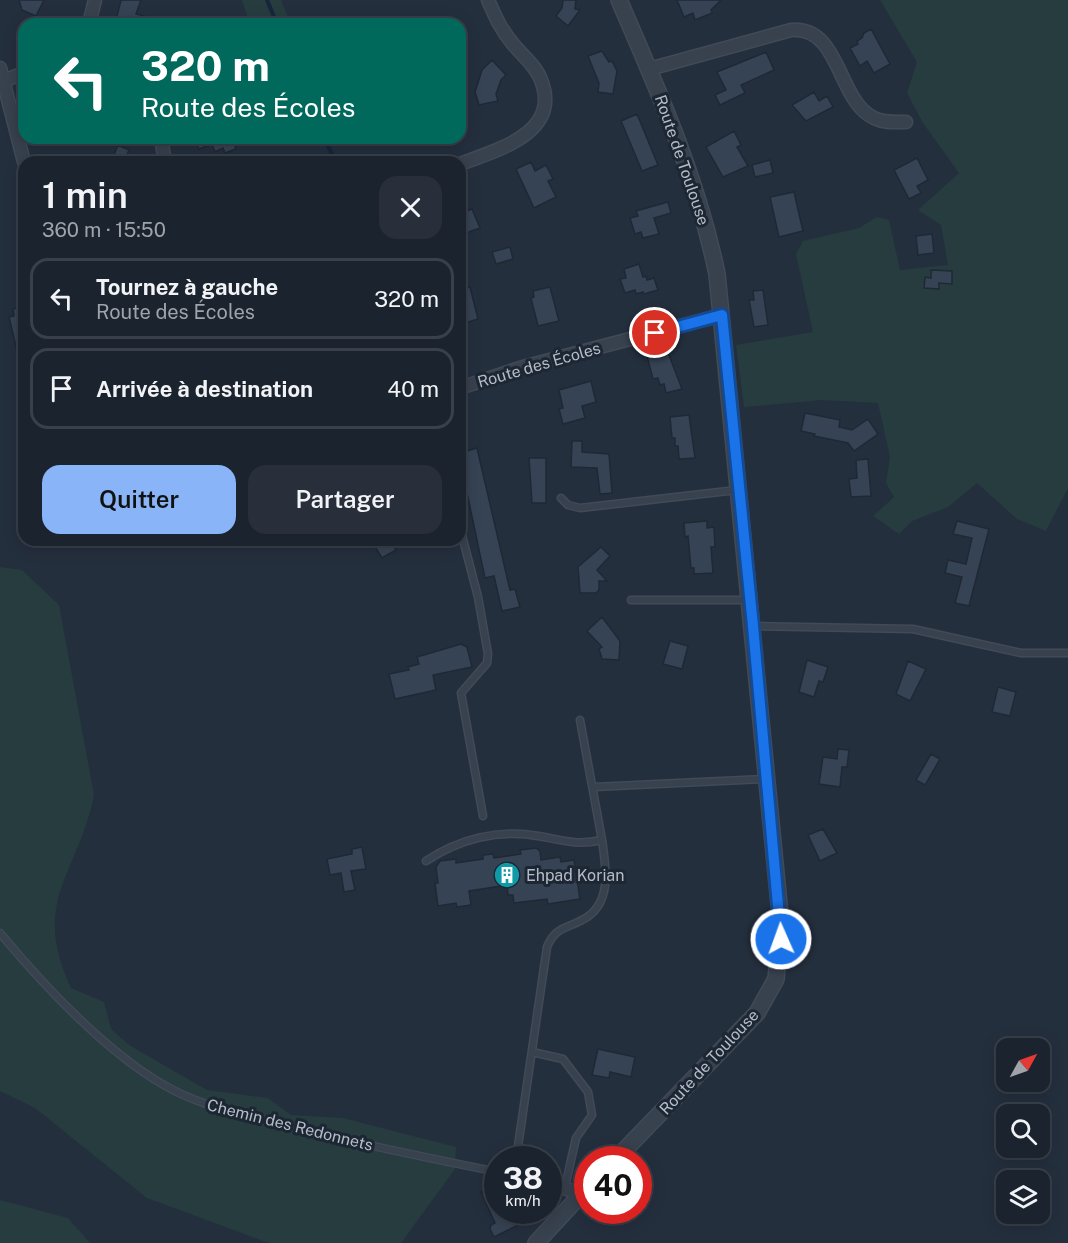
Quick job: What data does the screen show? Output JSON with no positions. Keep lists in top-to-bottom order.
{
  "streets": {
    "street": ["Route de Toulouse", "Route des Écoles"],
    "lane": ["Chemin des Redonnets"]
  },
  "crossings": [
    ["Route de Toulouse", "Route des Écoles"]
  ],
  "places": {
    "building": ["Ehpad Korian"]
  },
  "north": "top right",
  "page": {
    "turn": ["320 m", "Route des Écoles"],
    "heading": ["1 min", "360 m · 15:50"],
    "list": [
      {
        "name": "Tournez à gauche",
        "note": "Route des Écoles",
        "value": "320 m"
      },
      {
        "name": "Arrivée à destination",
        "value": "40 m"
      }
    ],
    "buttons": ["Quitter", "Partager"],
    "speed": "38 km/h",
    "limit": "40"
  }
}
